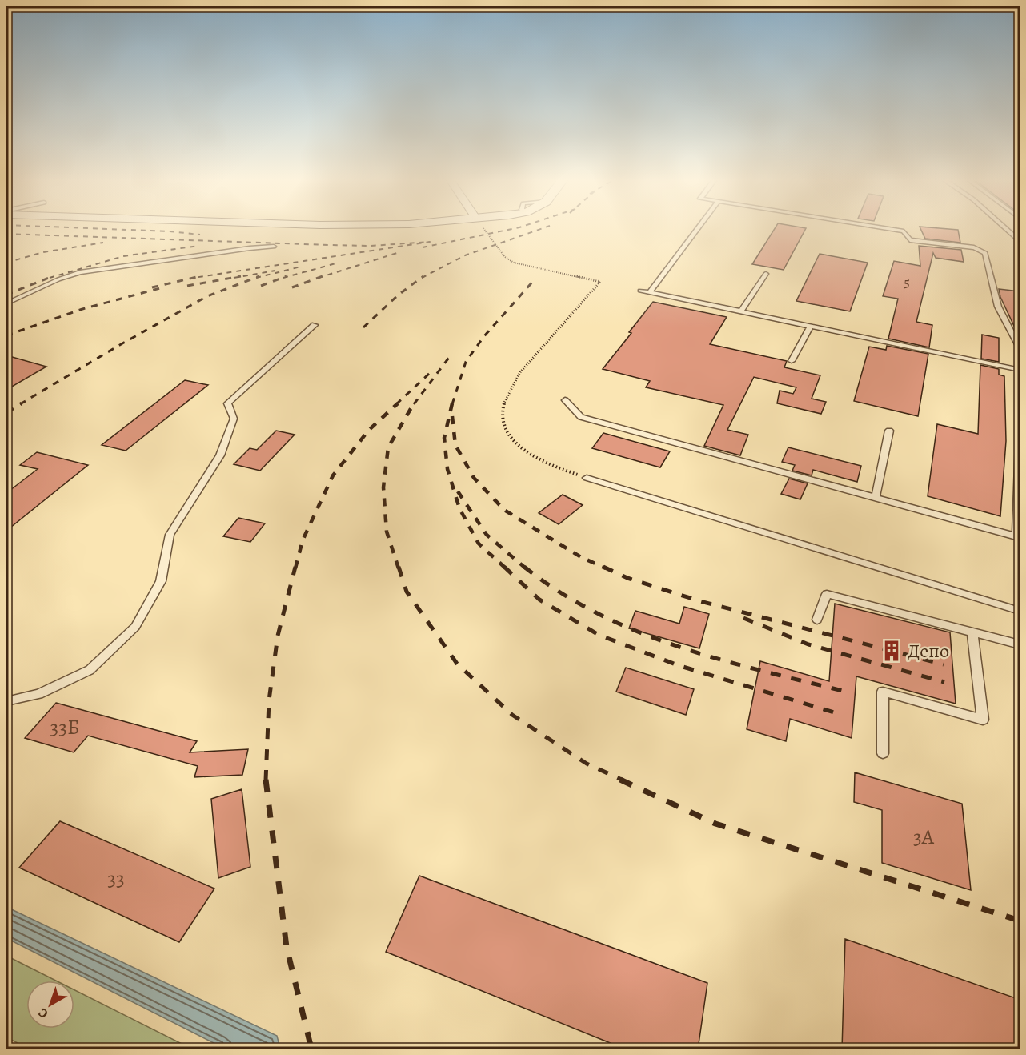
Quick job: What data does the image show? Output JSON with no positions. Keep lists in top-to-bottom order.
{
  "places": {
    "building": ["Депо"]
  },
  "house_numbers": [
    "5",
    "33Б",
    "3А",
    "33"
  ],
  "north": "bottom left"
}
